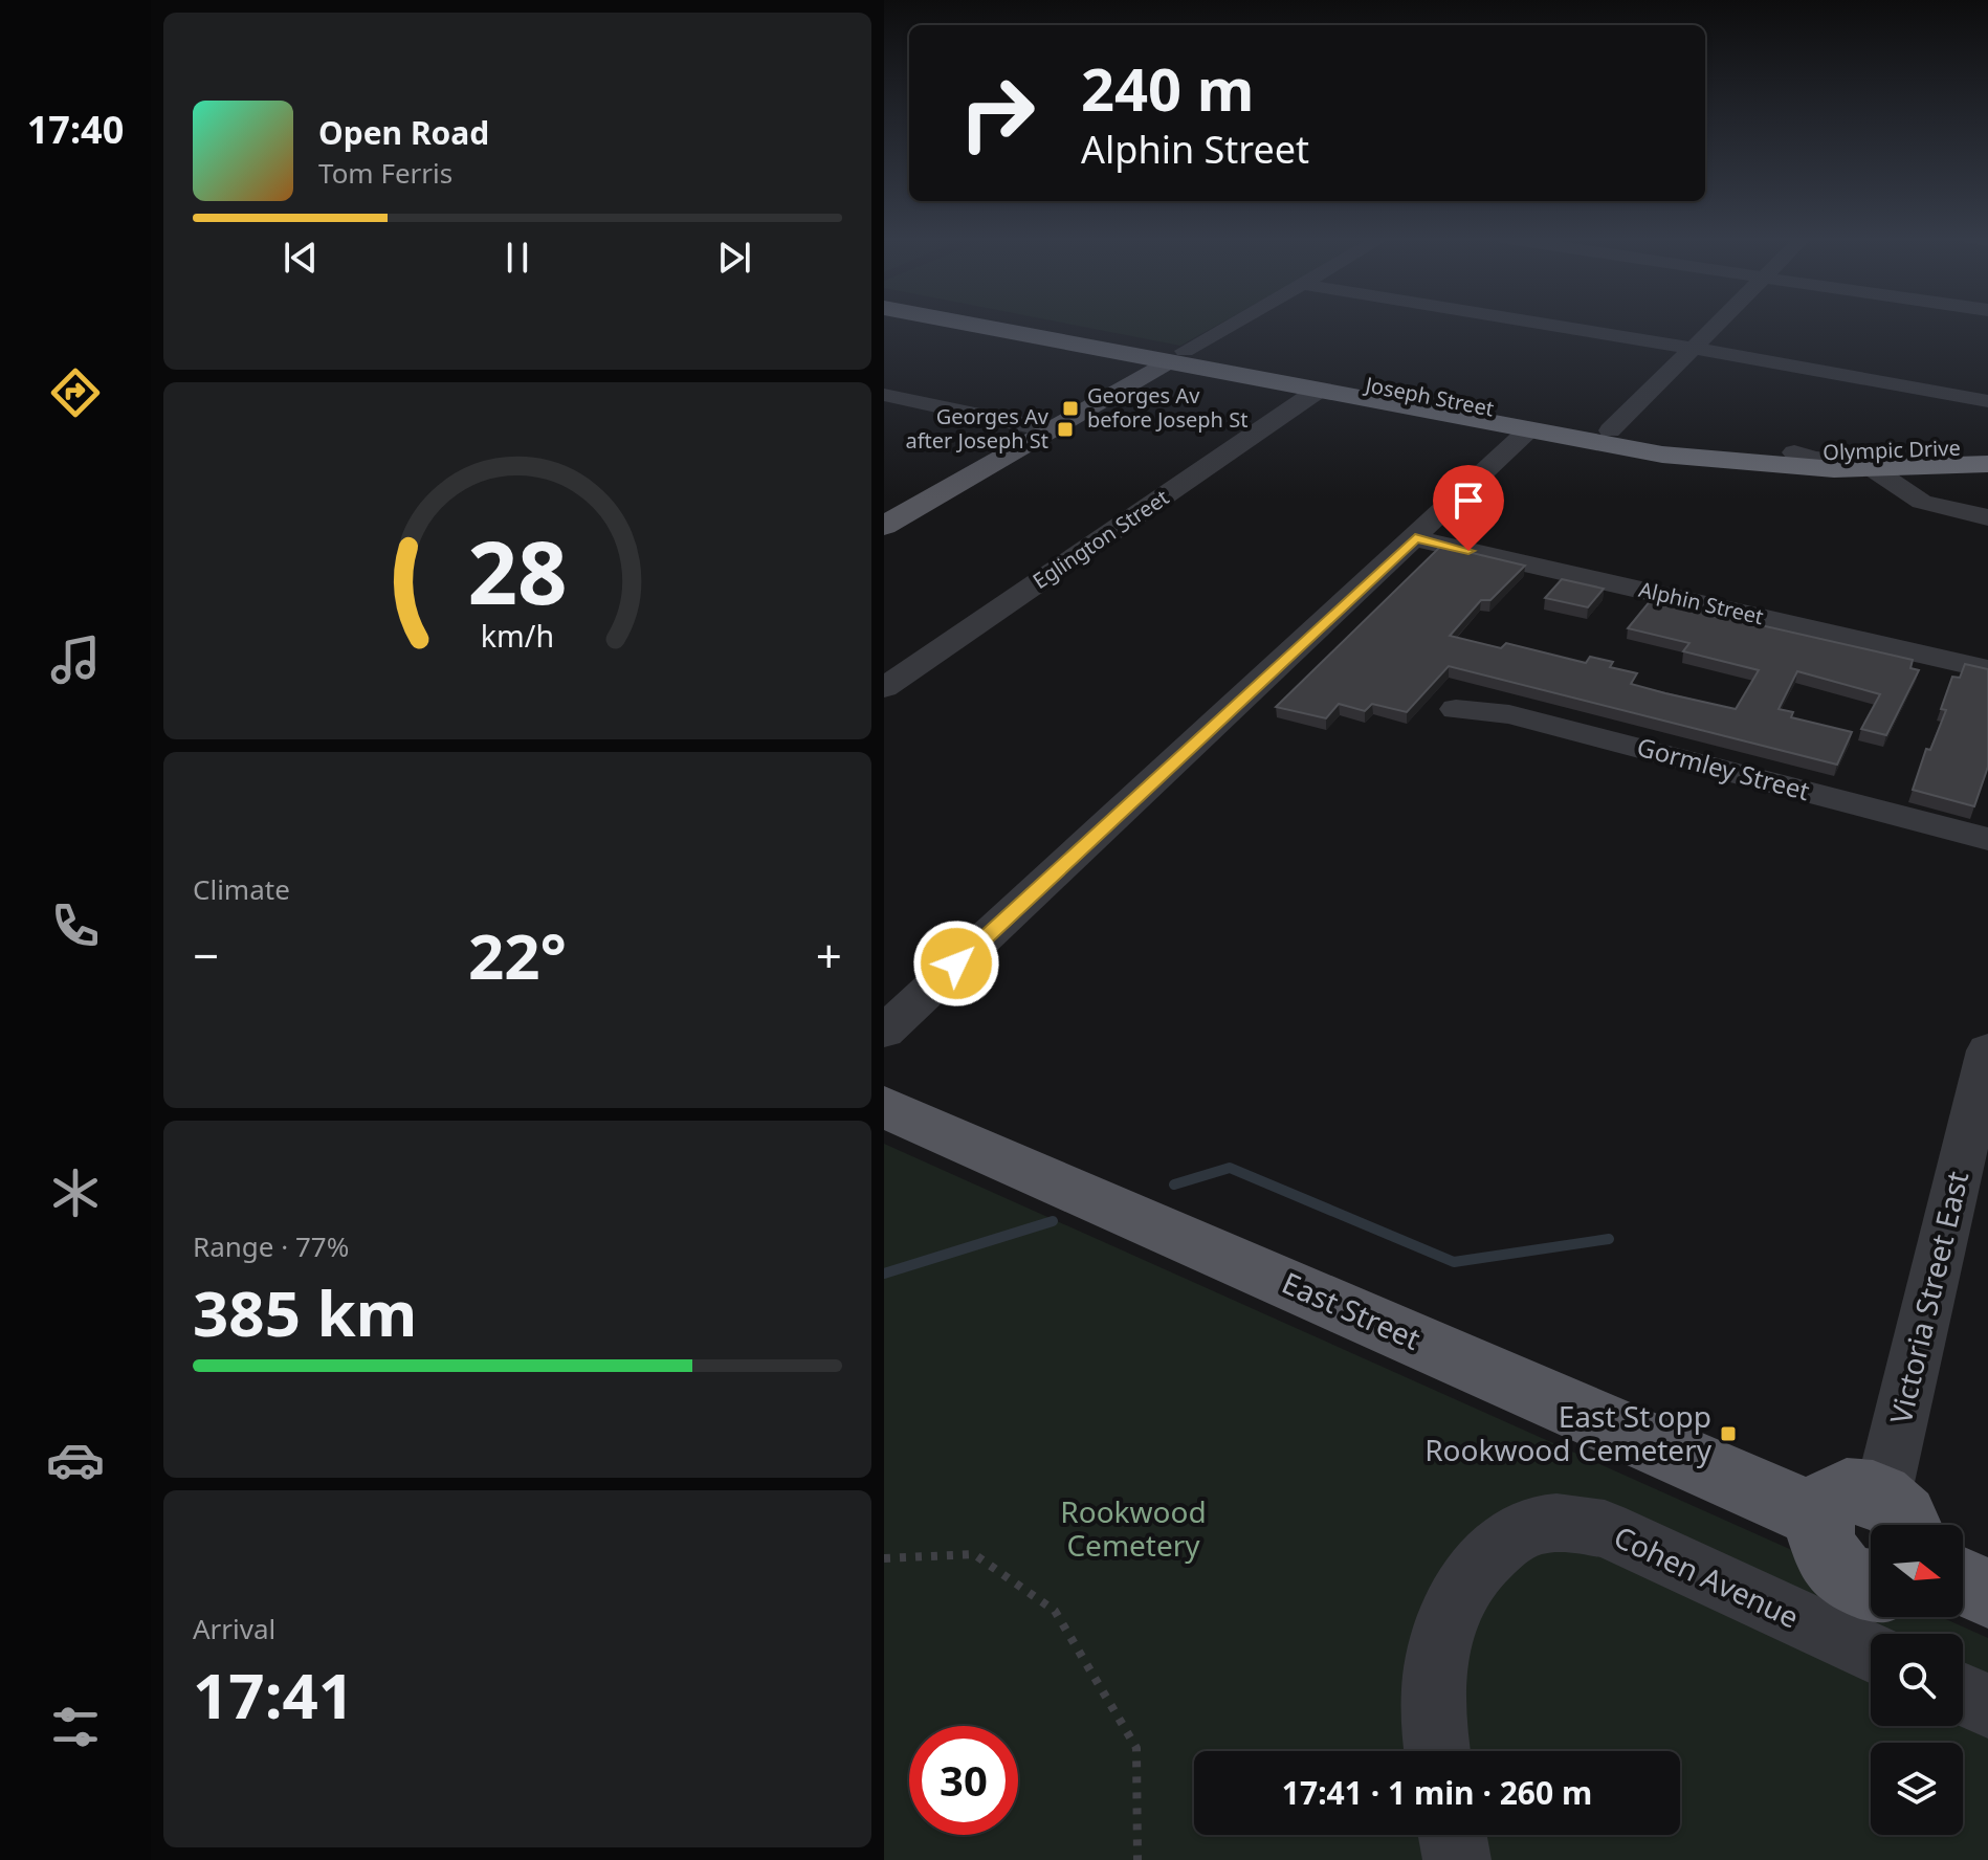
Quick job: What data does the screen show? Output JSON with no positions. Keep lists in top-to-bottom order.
{
  "streets": {
    "highway": ["Joseph Street", "Olympic Drive"],
    "main road": ["East Street"],
    "street": [
      "Eglington Street",
      "Alphin Street",
      "Gormley Street",
      "Victoria Street East",
      "Cohen Avenue"
    ]
  },
  "crossings": [
    ["Joseph Street", "Olympic Drive"],
    ["Joseph Street", "Eglington Street"],
    ["Victoria Street East", "East Street"]
  ],
  "parks": ["Rookwood Cemetery"],
  "places": {
    "transit": ["Georges Av before Joseph St", "Georges Av after Joseph St", "East St opp Rookwood Cemetery"]
  },
  "north": "right",
  "page": {
    "tabs": "17:40",
    "turn": ["240 m", "Alphin Street"],
    "song": ["Open Road", "Tom Ferris"],
    "tile": [
      "Climate",
      ["Range · 77%", "385 km"],
      ["Arrival", "17:41"]
    ],
    "heat": ["−", "22°", "+"],
    "limit": "30",
    "trip": "17:41 · 1 min · 260 m",
    "gauge": ["28", "km/h"]
  }
}
